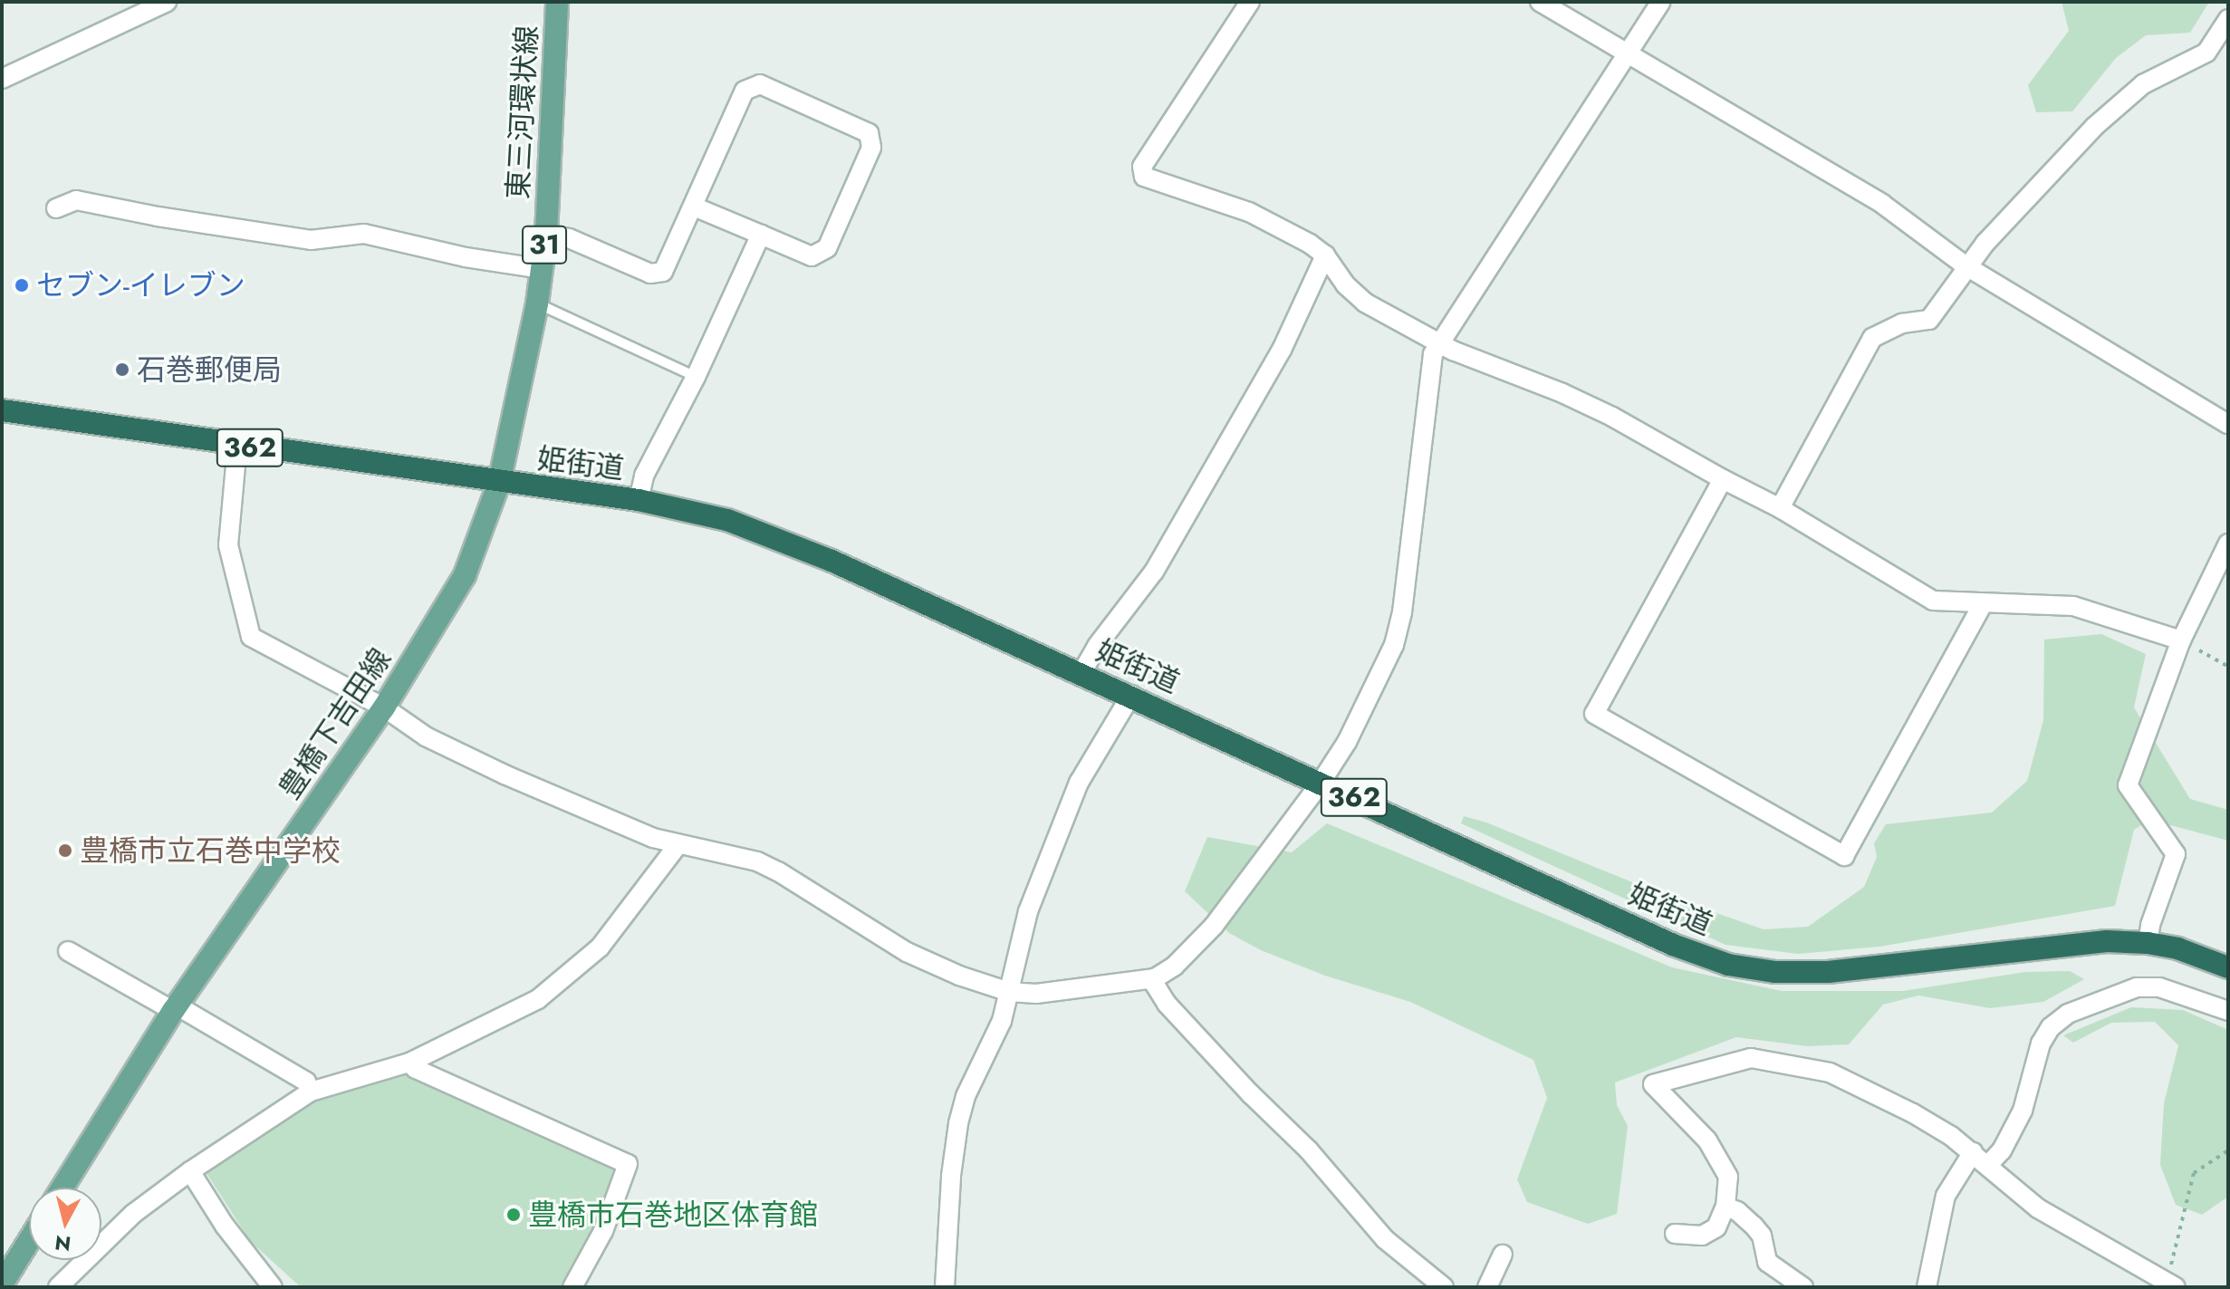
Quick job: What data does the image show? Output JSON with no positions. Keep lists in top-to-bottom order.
{
  "streets": {
    "highway": ["362", "姫街道"],
    "main road": ["東三河環状線", "31", "豊橋下吉田線"]
  },
  "crossings": [
    ["東三河環状線", "姫街道"],
    ["東三河環状線", "豊橋下吉田線"],
    ["姫街道", "豊橋下吉田線"]
  ],
  "places": [
    "セブン-イレブン",
    "石巻郵便局",
    "豊橋市立石巻中学校",
    "豊橋市石巻地区体育館"
  ],
  "north": "bottom"
}
